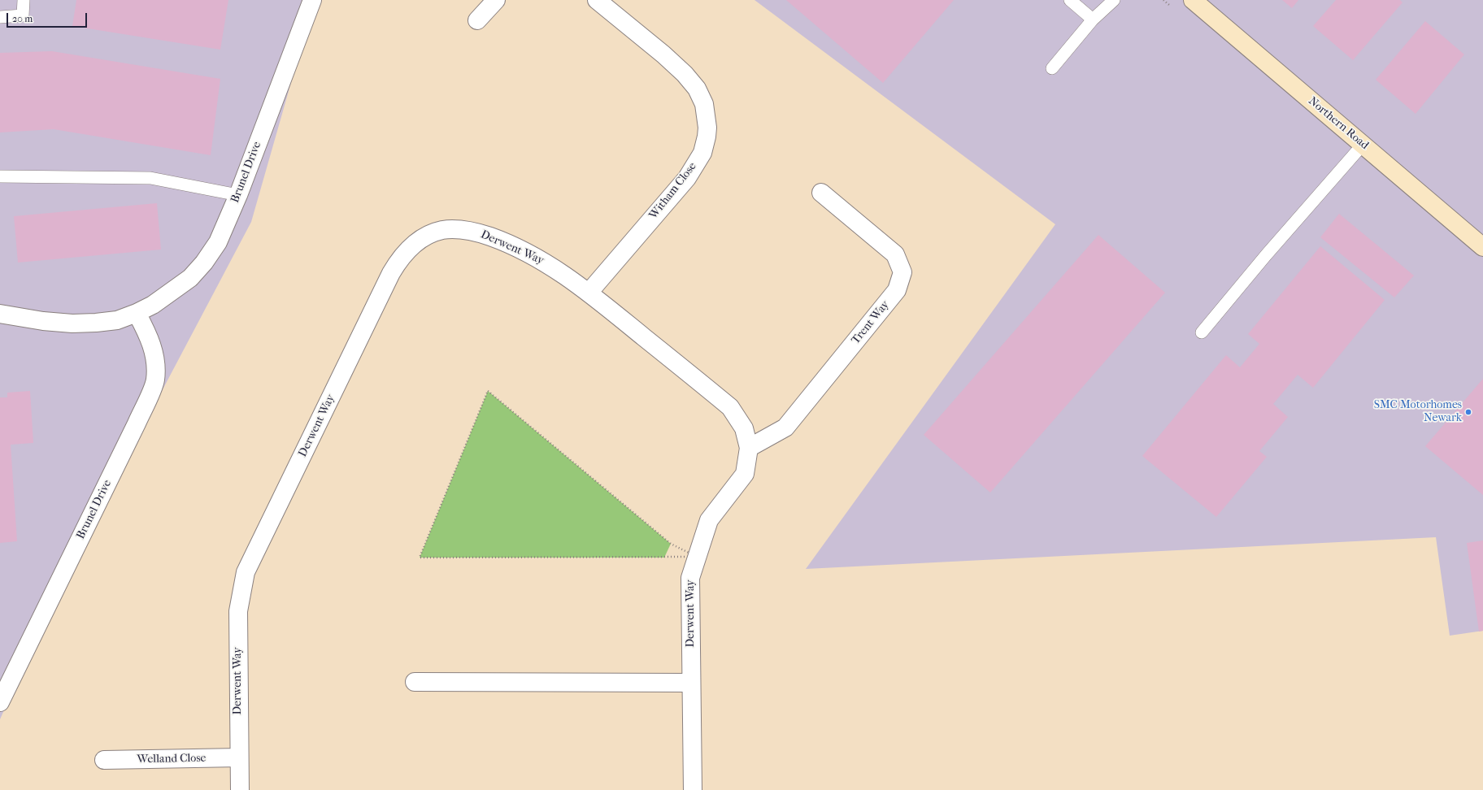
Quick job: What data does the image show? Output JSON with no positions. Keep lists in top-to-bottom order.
{
  "streets": {
    "street": [
      "Northern Road",
      "Brunel Drive",
      "Witham Close",
      "Derwent Way",
      "Trent Way",
      "Welland Close"
    ]
  },
  "crossings": [
    ["Witham Close", "Derwent Way"],
    ["Derwent Way", "Trent Way"],
    ["Derwent Way", "Welland Close"]
  ],
  "places": ["SMC Motorhomes Newark"],
  "scale_bar": "20 m"
}
